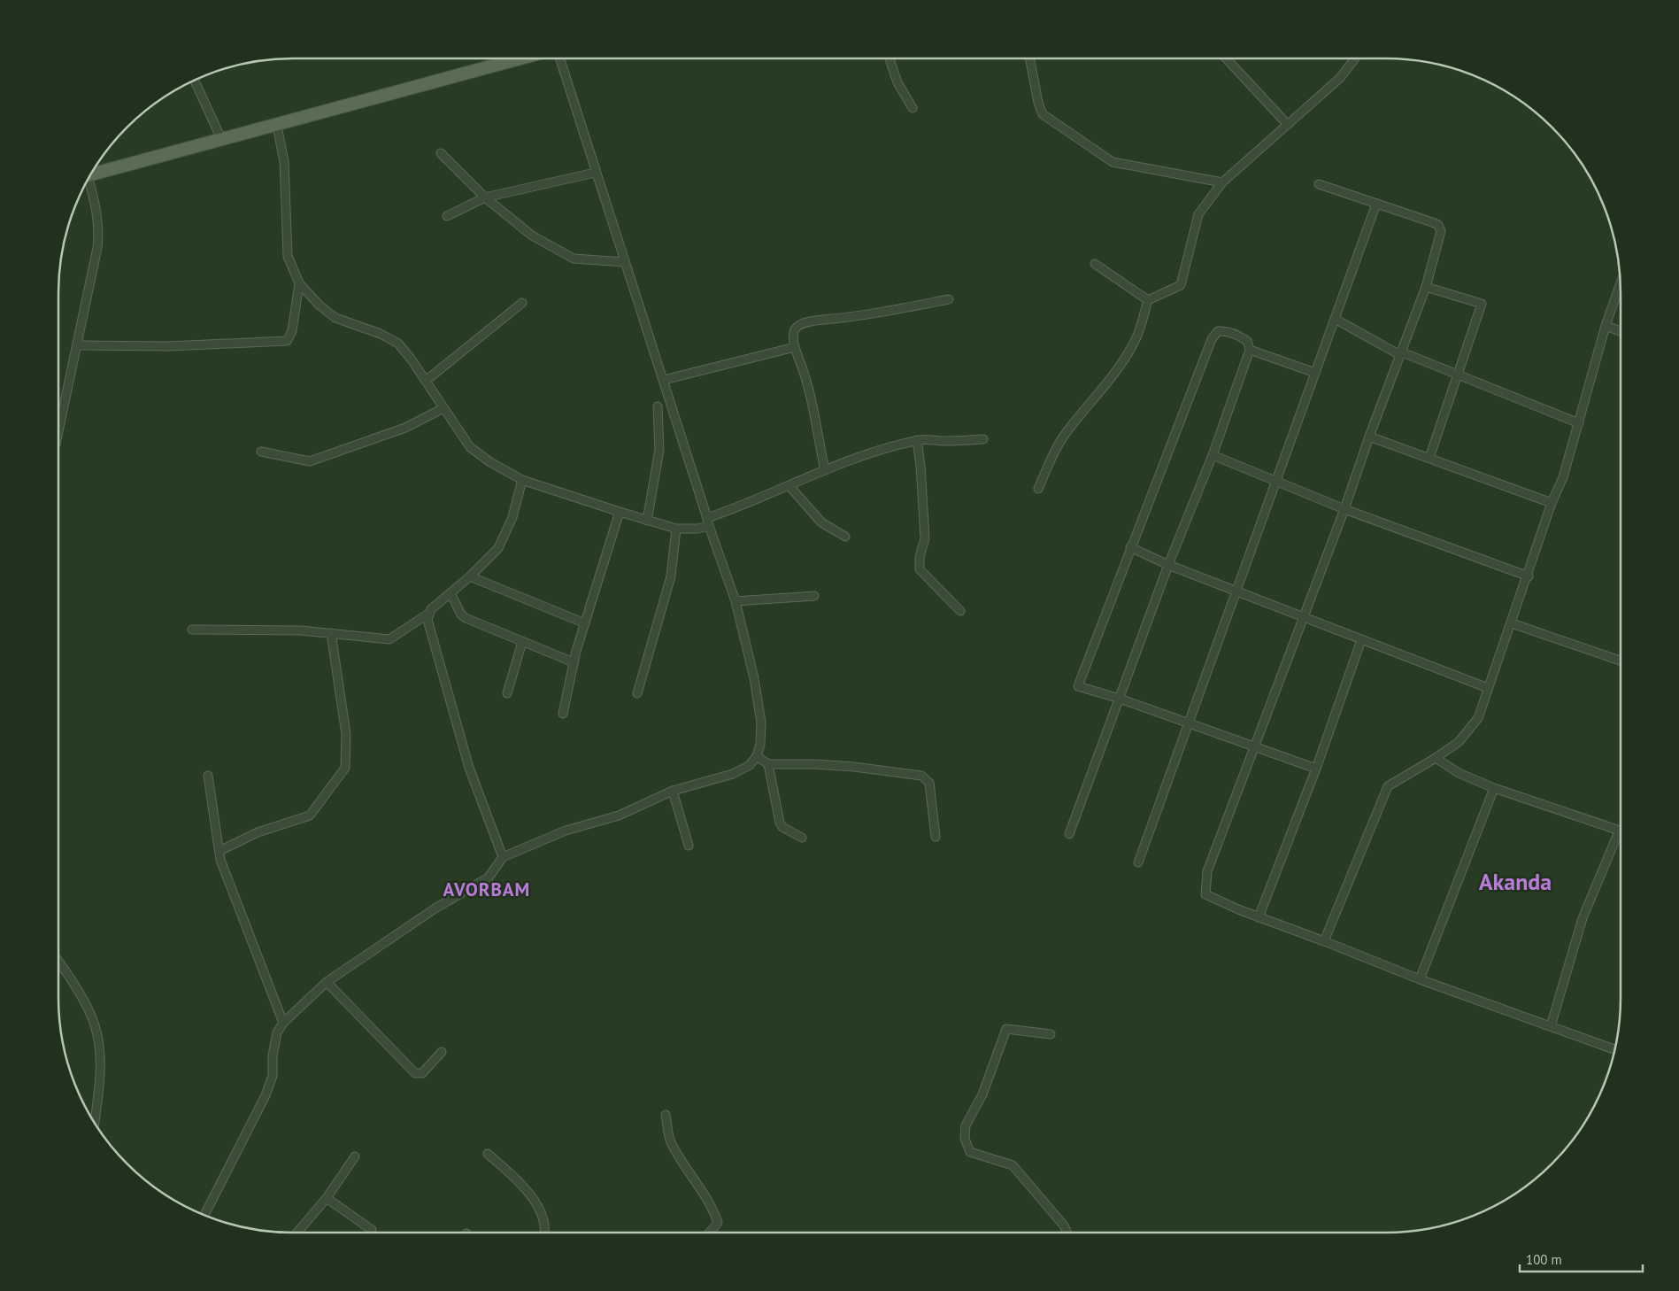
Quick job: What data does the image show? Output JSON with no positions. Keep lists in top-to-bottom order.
{
  "districts": ["Akanda", "AVORBAM"],
  "scale_bar": "100 m"
}
